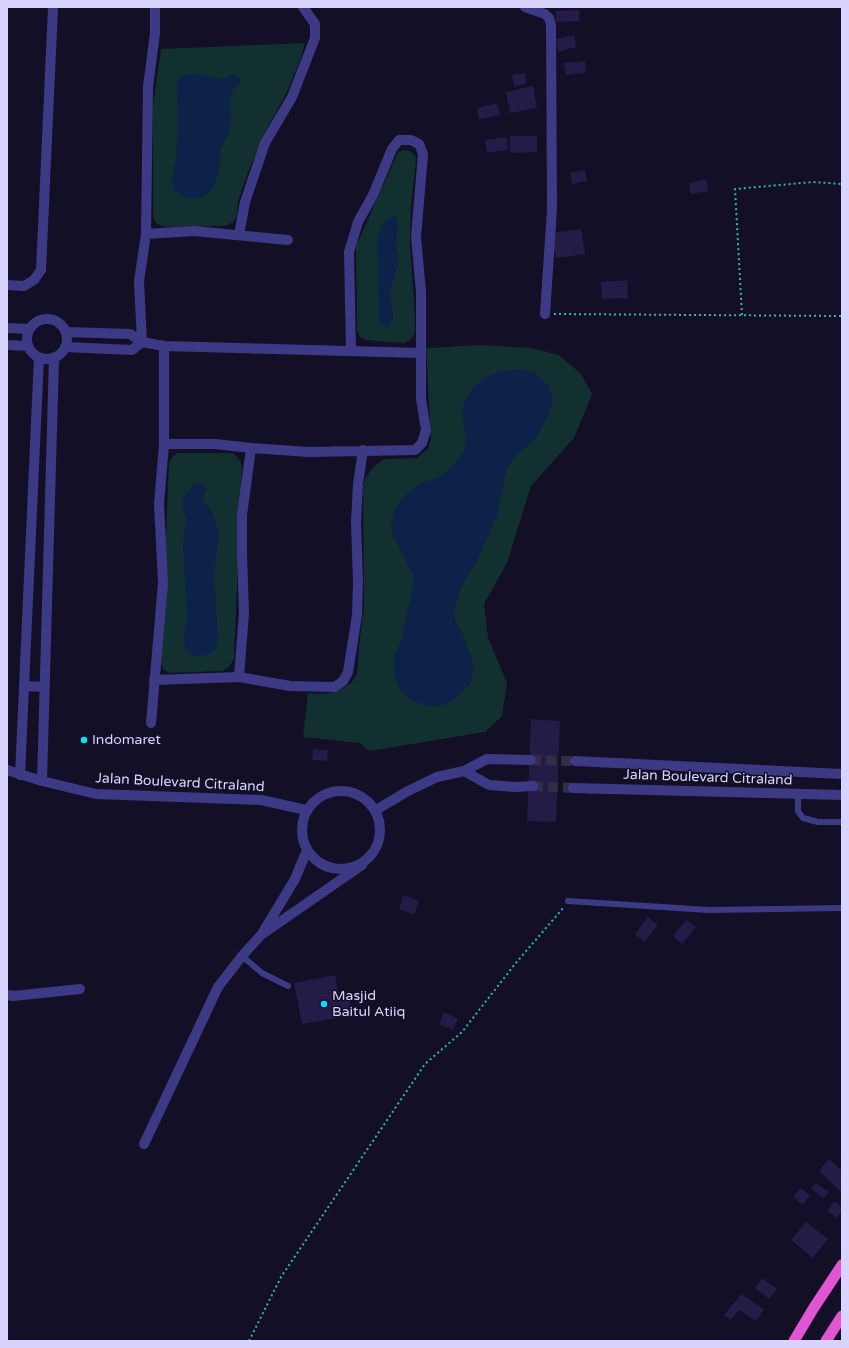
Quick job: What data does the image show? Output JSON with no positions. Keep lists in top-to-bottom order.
{
  "streets": {
    "street": ["Jalan Boulevard Citraland"]
  },
  "places": ["Indomaret", "Masjid Baitul Atiiq"]
}
